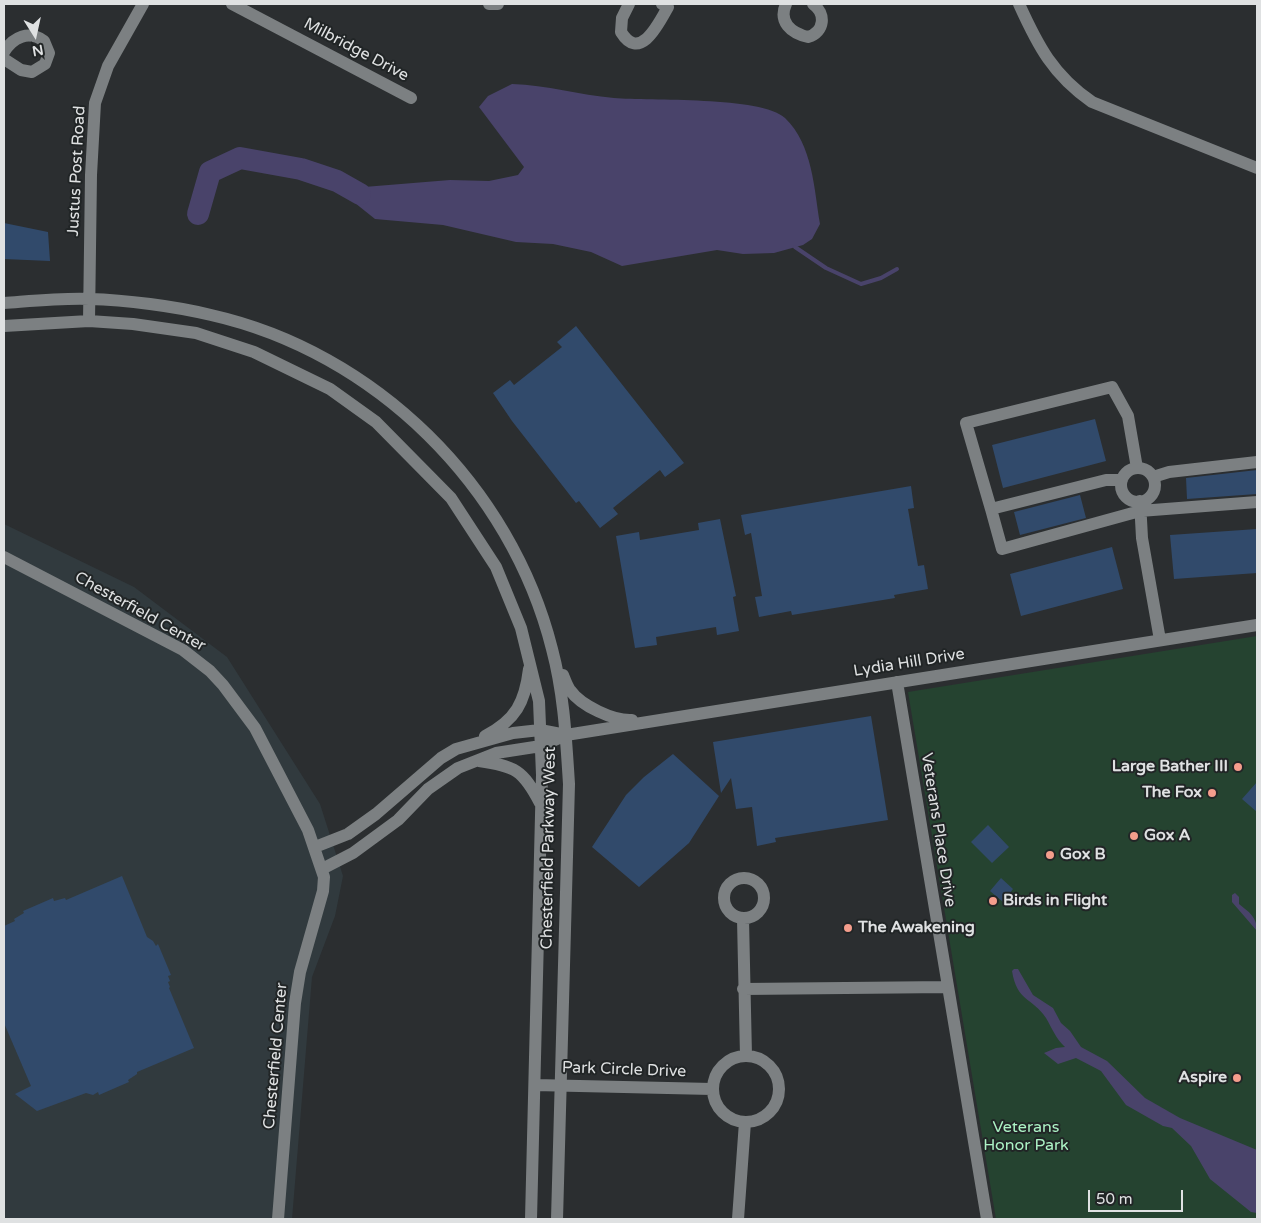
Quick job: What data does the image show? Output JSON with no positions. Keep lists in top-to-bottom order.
{
  "streets": {
    "street": [
      "Milbridge Drive",
      "Justus Post Road",
      "Chesterfield Center",
      "Lydia Hill Drive",
      "Veterans Place Drive",
      "Chesterfield Parkway West",
      "Park Circle Drive"
    ]
  },
  "crossings": [
    ["Justus Post Road", "Chesterfield Parkway West"],
    ["Lydia Hill Drive", "Veterans Place Drive"],
    ["Lydia Hill Drive", "Chesterfield Parkway West"],
    ["Chesterfield Parkway West", "Park Circle Drive"]
  ],
  "parks": ["Veterans Honor Park"],
  "places": [
    "Large Bather III",
    "The Fox",
    "Gox A",
    "Gox B",
    "Birds in Flight",
    "The Awakening",
    "Aspire"
  ],
  "scale_bar": "50 m",
  "north": "bottom"
}
